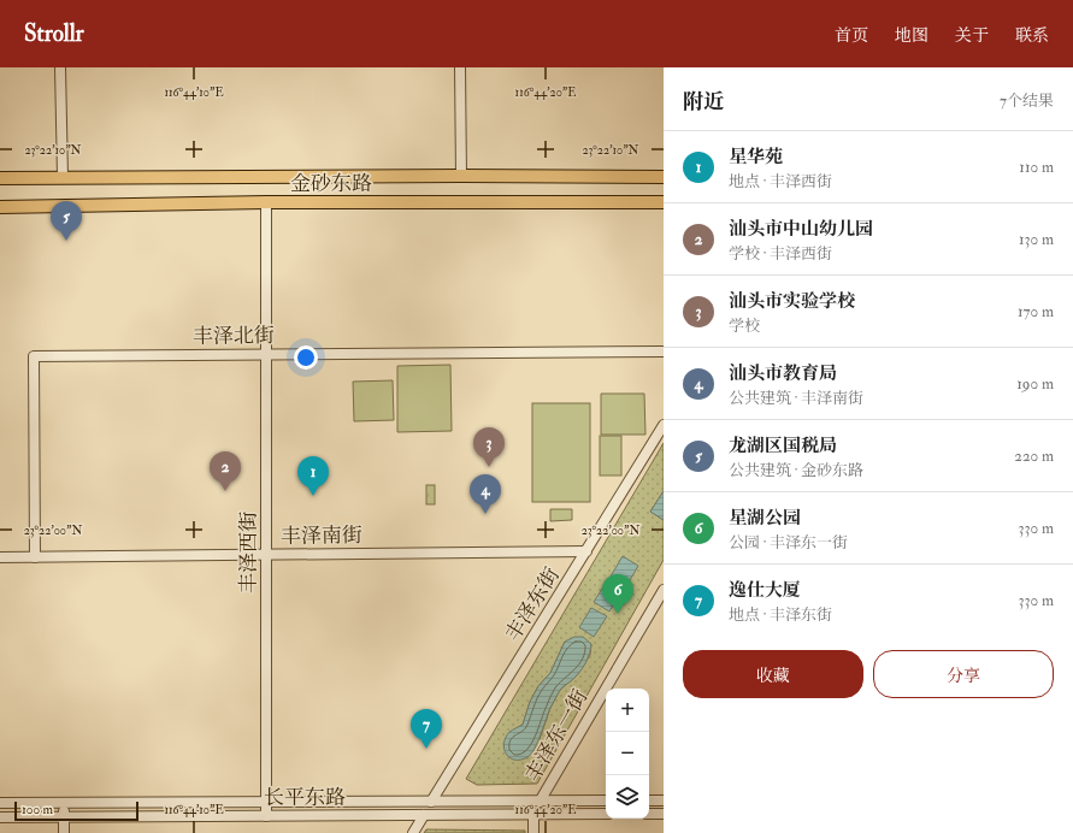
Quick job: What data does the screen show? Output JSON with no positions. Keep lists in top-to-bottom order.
{
  "streets": {
    "main road": ["金砂东路"],
    "street": [
      "丰泽北街",
      "丰泽南街",
      "丰泽西街",
      "丰泽东街",
      "丰泽东一街",
      "长平东路"
    ]
  },
  "crossings": [
    ["金砂东路", "丰泽西街"],
    ["丰泽北街", "丰泽南街"],
    ["丰泽北街", "丰泽西街"],
    ["丰泽南街", "丰泽西街"],
    ["丰泽南街", "丰泽东街"],
    ["丰泽西街", "长平东路"],
    ["丰泽东街", "长平东路"],
    ["丰泽东一街", "长平东路"]
  ],
  "scale_bar": "100 m",
  "page": {
    "header": "Strollr",
    "nav": [
      "首页",
      "地图",
      "关于",
      "联系"
    ],
    "heading": ["附近", "7个结果"],
    "list": [
      {
        "mark": "1",
        "name": "星华苑",
        "note": "地点 · 丰泽西街",
        "value": "110 m"
      },
      {
        "mark": "2",
        "name": "汕头市中山幼儿园",
        "note": "学校 · 丰泽西街",
        "value": "130 m"
      },
      {
        "mark": "3",
        "name": "汕头市实验学校",
        "note": "学校",
        "value": "170 m"
      },
      {
        "mark": "4",
        "name": "汕头市教育局",
        "note": "公共建筑 · 丰泽南街",
        "value": "190 m"
      },
      {
        "mark": "5",
        "name": "龙湖区国税局",
        "note": "公共建筑 · 金砂东路",
        "value": "220 m"
      },
      {
        "mark": "6",
        "name": "星湖公园",
        "note": "公园 · 丰泽东一街",
        "value": "330 m"
      },
      {
        "mark": "7",
        "name": "逸仕大厦",
        "note": "地点 · 丰泽东街",
        "value": "330 m"
      }
    ],
    "pins": [
      "5",
      "3",
      "2",
      "1",
      "4",
      "6",
      "7"
    ],
    "buttons": ["收藏", "分享"],
    "map_buttons": ["+", "−"],
    "scale": "100 m"
  },
  "coordinates": [
    "116°44'10\"E",
    "116°44'20\"E",
    "23°22'10\"N",
    "23°22'00\"N"
  ]
}
